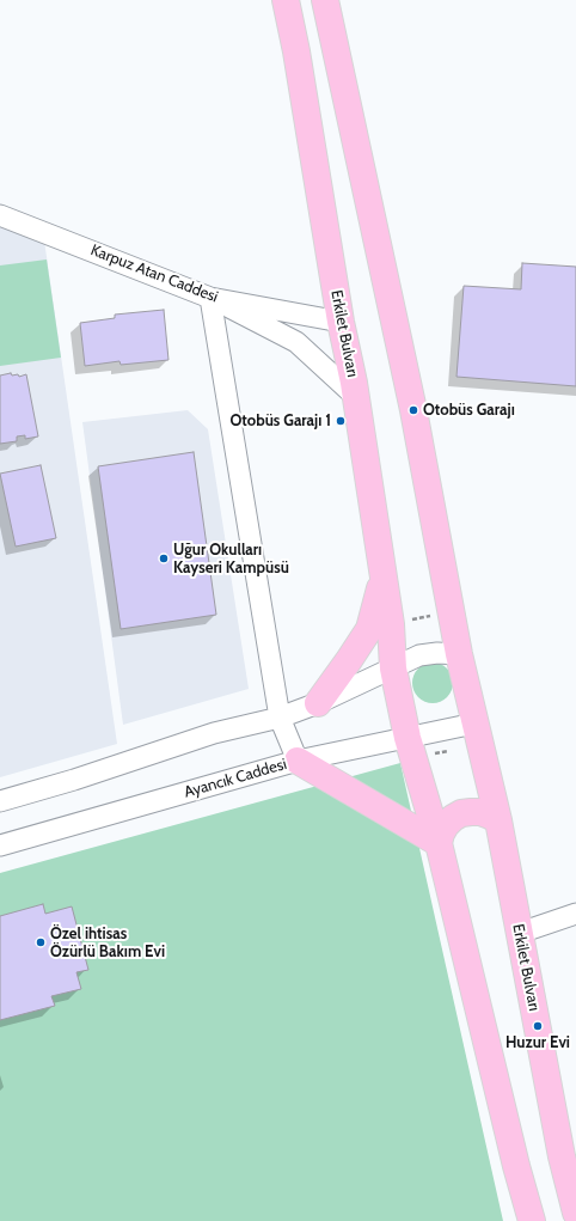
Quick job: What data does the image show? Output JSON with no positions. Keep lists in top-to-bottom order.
{
  "streets": {
    "main road": ["Erkilet Bulvarı"],
    "street": ["Karpuz Atan Caddesi", "Ayancık Caddesi"]
  },
  "crossings": [
    ["Karpuz Atan Caddesi", "Erkilet Bulvarı"],
    ["Erkilet Bulvarı", "Ayancık Caddesi"]
  ],
  "places": [
    "Otobüs Garajı",
    "Otobüs Garajı 1",
    "Uğur Okulları Kayseri Kampüsü",
    "Özel ihtisas Özürlü Bakım Evi",
    "Huzur Evi"
  ]
}
